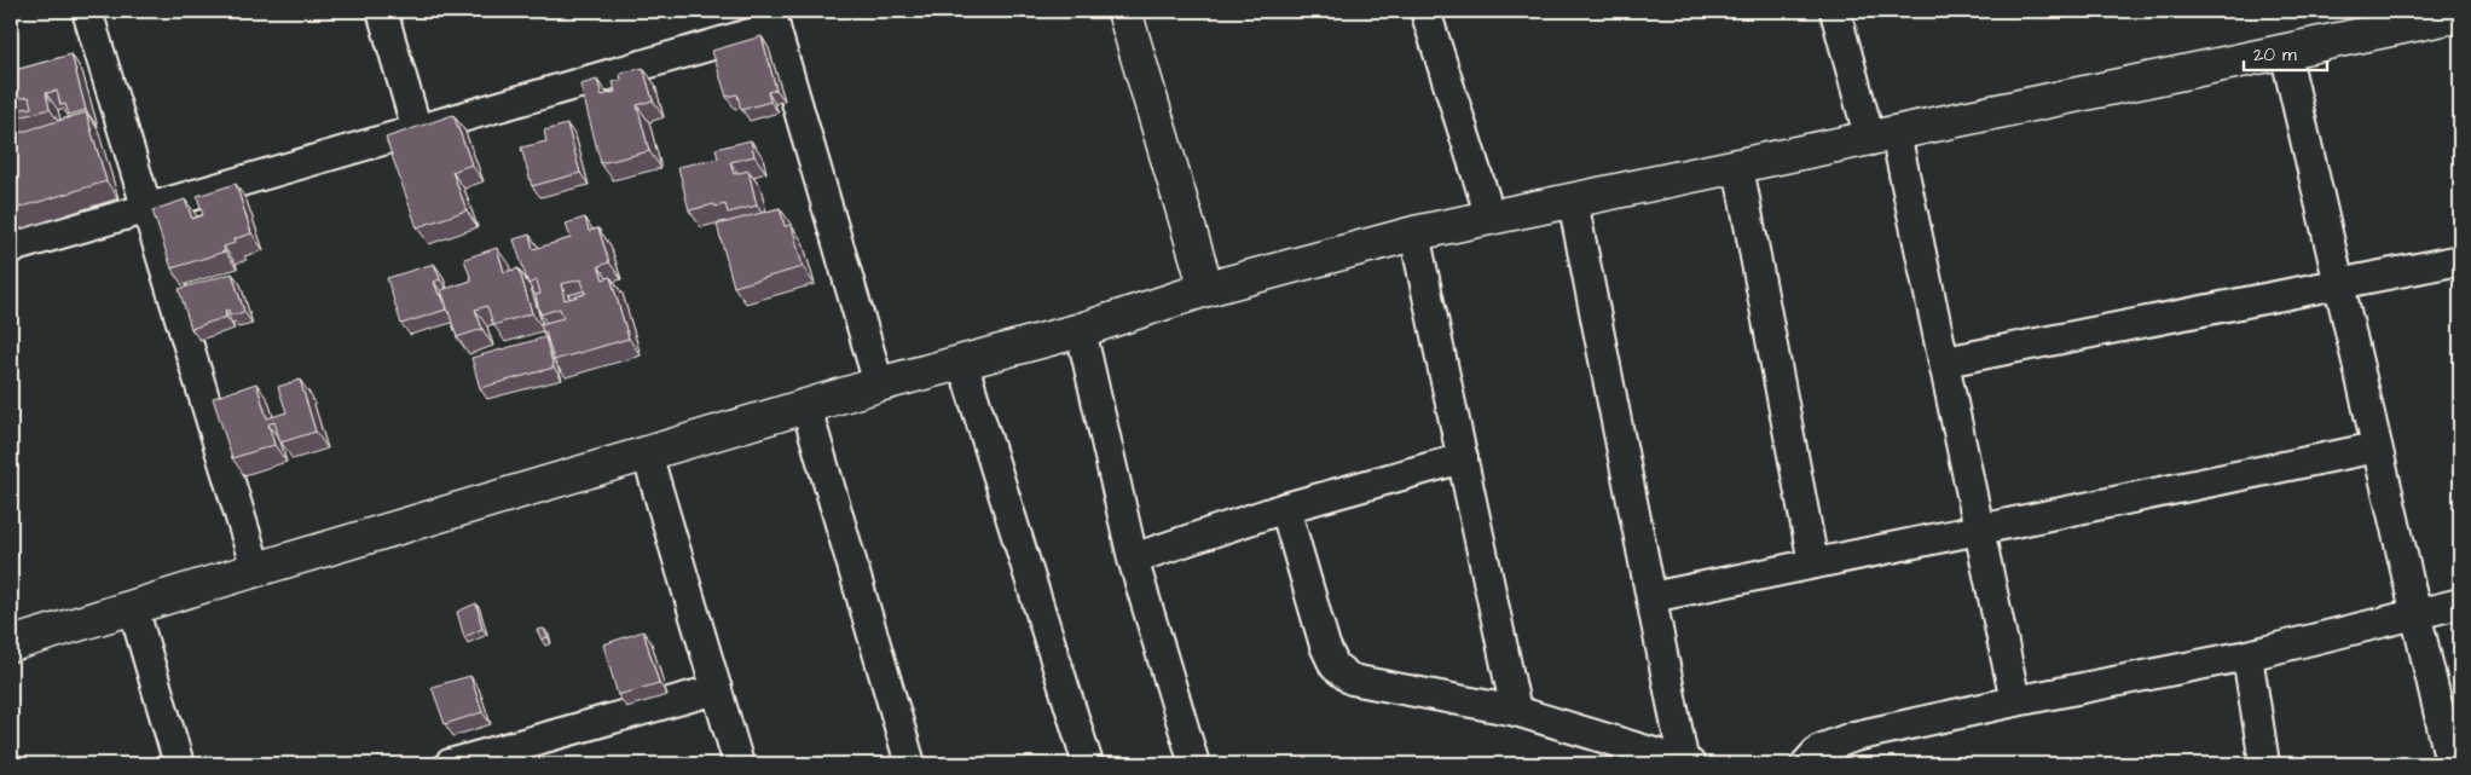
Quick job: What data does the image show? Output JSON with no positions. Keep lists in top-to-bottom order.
{
  "scale_bar": "20 m"
}
